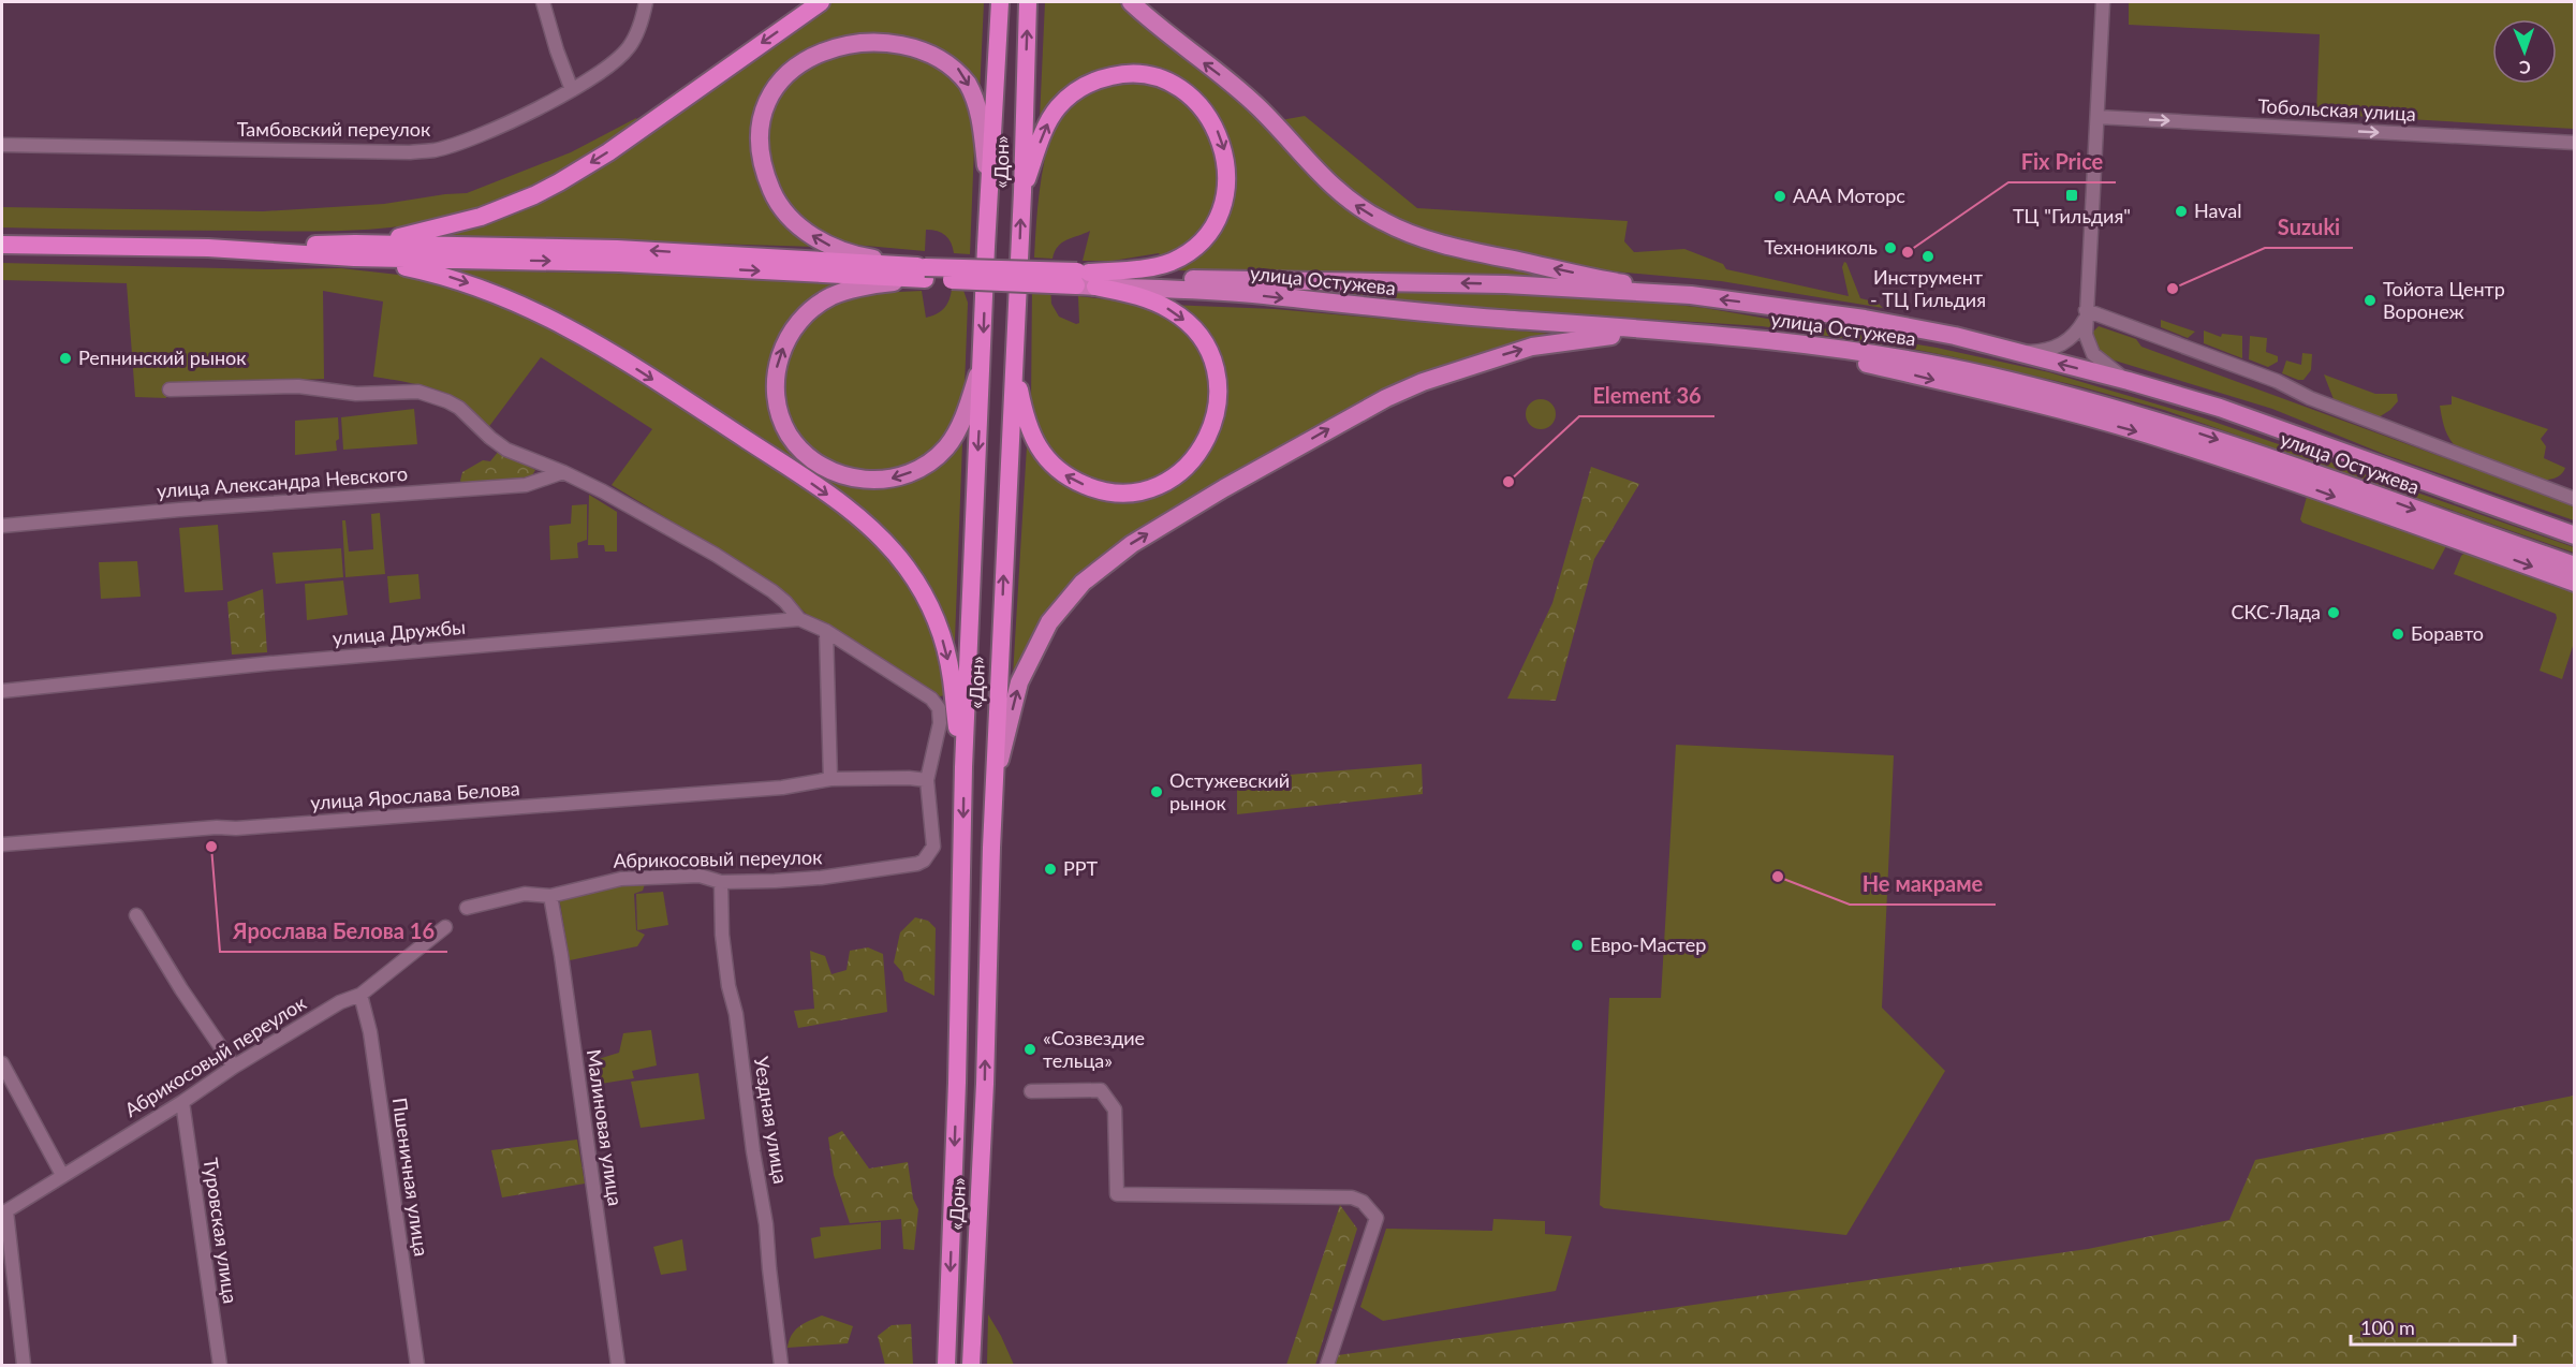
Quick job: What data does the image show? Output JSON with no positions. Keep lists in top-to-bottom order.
{
  "streets": {
    "highway": ["«Дон»"],
    "main road": ["улица Остужева"],
    "street": [
      "Тобольская улица",
      "Тамбовский переулок",
      "улица Александра Невского",
      "улица Дружбы",
      "улица Ярослава Белова",
      "Абрикосовый переулок",
      "Уездная улица",
      "Малиновая улица",
      "Пшеничная улица",
      "Туровская улица"
    ]
  },
  "crossings": [
    ["улица Дружбы", "Абрикосовый переулок"],
    ["улица Ярослава Белова", "Абрикосовый переулок"],
    ["Абрикосовый переулок", "Уездная улица"],
    ["Абрикосовый переулок", "Малиновая улица"],
    ["Абрикосовый переулок", "Пшеничная улица"],
    ["Абрикосовый переулок", "Туровская улица"]
  ],
  "one_way": ["Тобольская улица"],
  "places": {
    "transit": ["ТЦ \"Гильдия\""],
    "other": [
      "ААА Моторс",
      "Haval",
      "Технониколь",
      "Fix Price",
      "Инструмент - ТЦ Гильдия",
      "Suzuki",
      "Тойота Центр Воронеж",
      "Репнинский рынок",
      "Element 36",
      "СКС-Лада",
      "Боравто",
      "Остужевский рынок",
      "Ярослава Белова 16",
      "РРТ",
      "Не макраме",
      "Евро-Мастер",
      "«Созвездие тельца»"
    ]
  },
  "scale_bar": "100 m",
  "north": "bottom"
}
